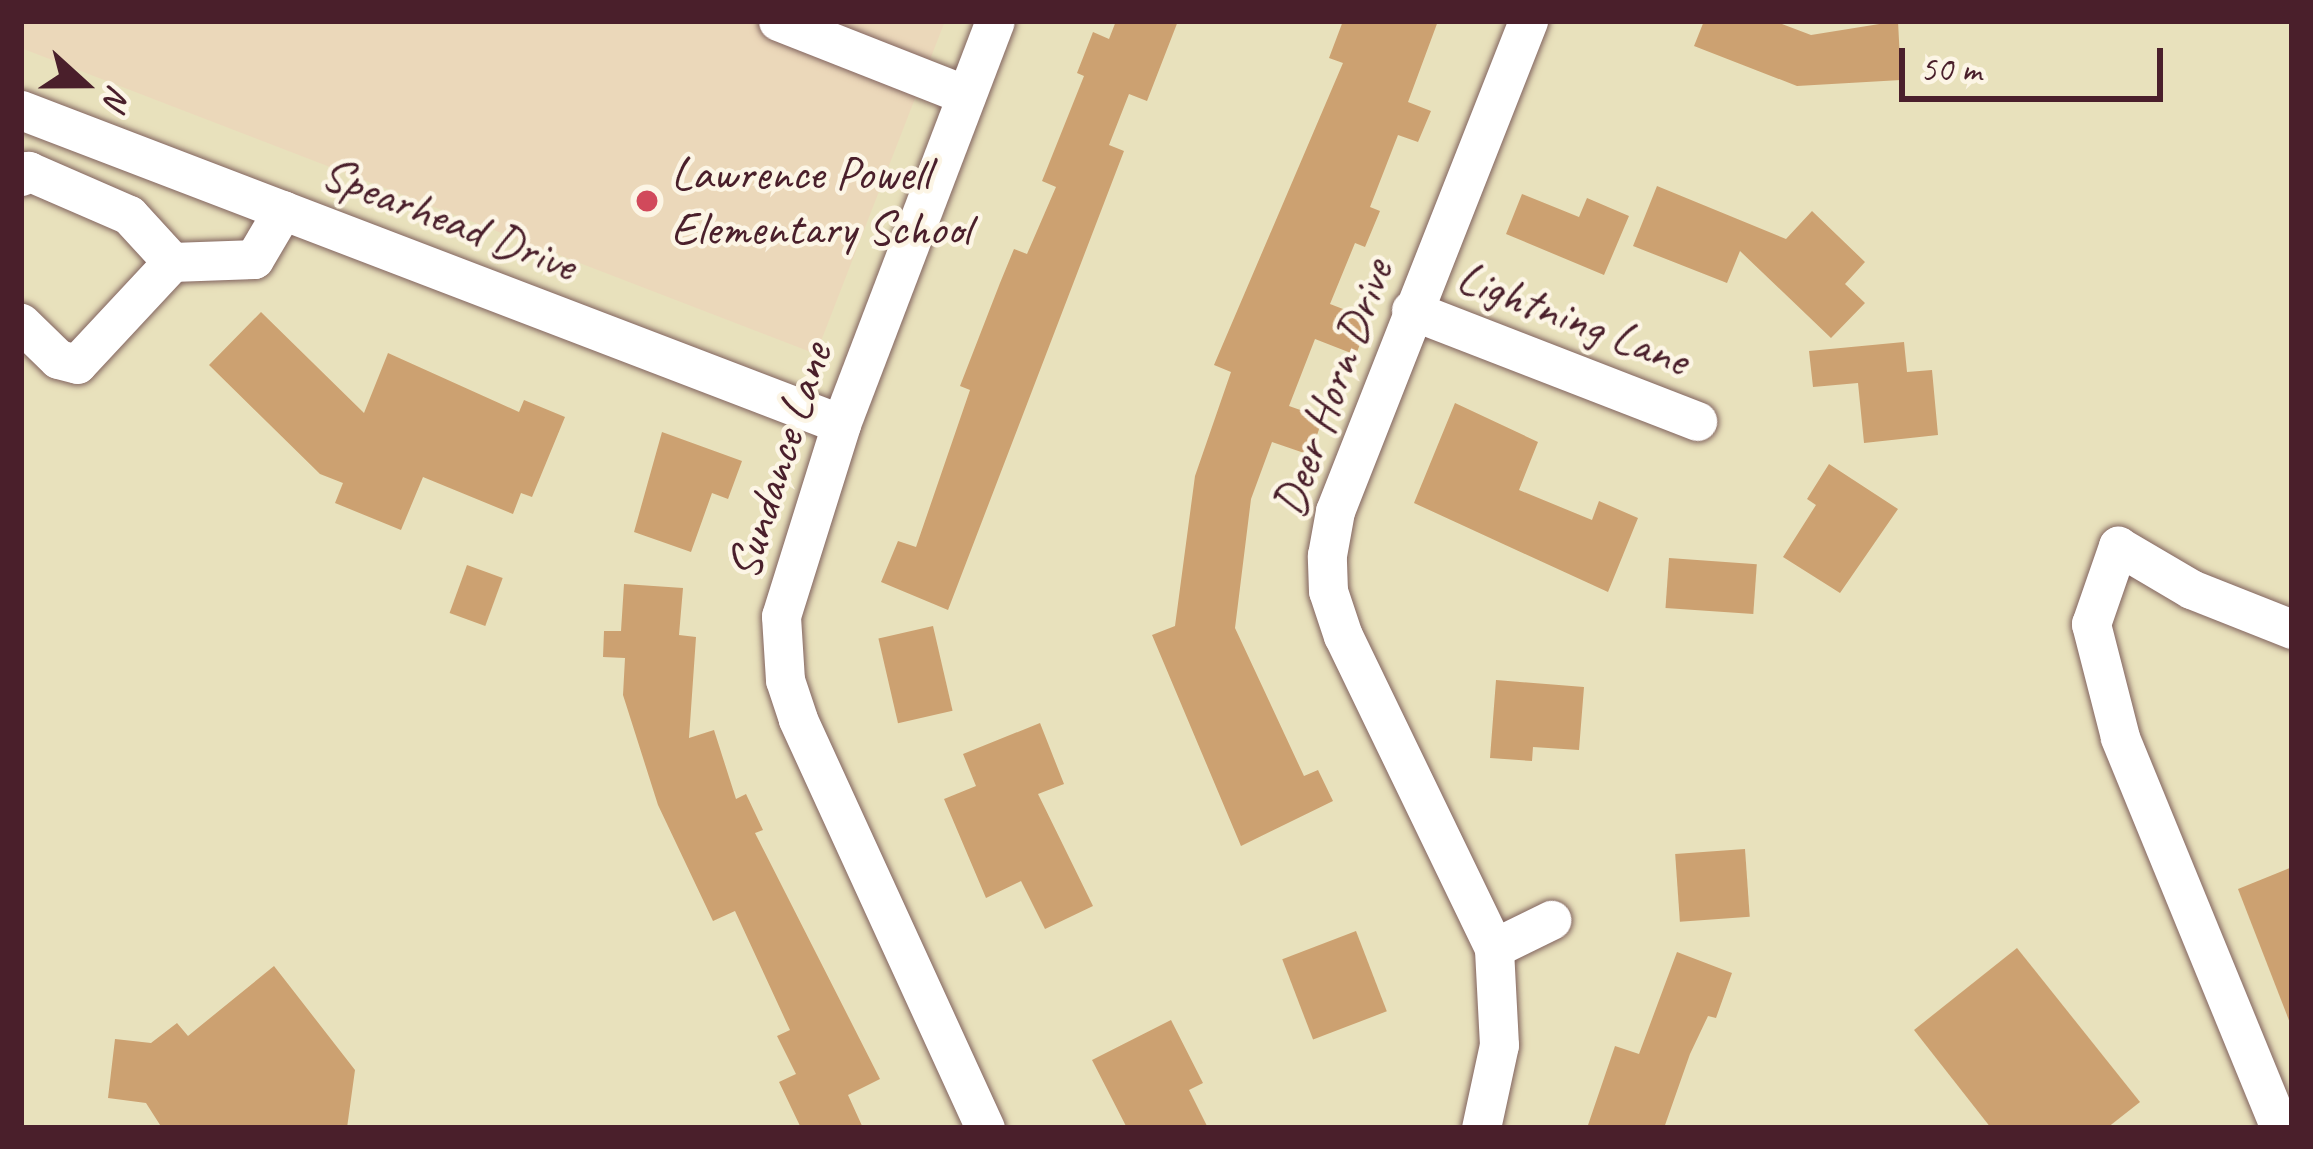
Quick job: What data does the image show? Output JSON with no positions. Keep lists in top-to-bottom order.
{
  "streets": {
    "street": [
      "Spearhead Drive",
      "Lightning Lane",
      "Deer Horn Drive",
      "Sundance Lane"
    ]
  },
  "crossings": [
    ["Spearhead Drive", "Sundance Lane"],
    ["Lightning Lane", "Deer Horn Drive"]
  ],
  "places": ["Lawrence Powell Elementary School"],
  "scale_bar": "50 m",
  "north": "right"
}
